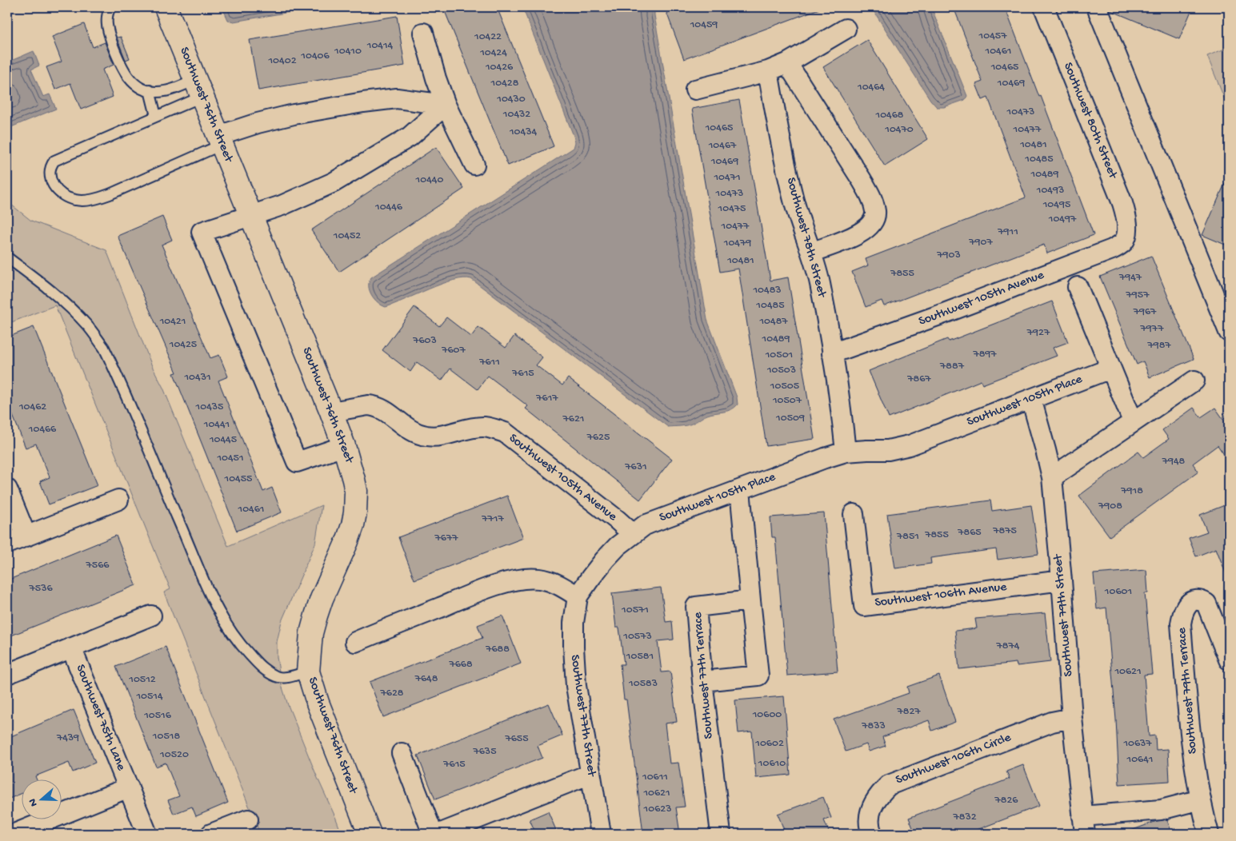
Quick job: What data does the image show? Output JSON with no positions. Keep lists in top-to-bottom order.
{
  "streets": {
    "street": [
      "Southwest 76th Street",
      "Southwest 80th Street",
      "Southwest 78th Street",
      "Southwest 105th Avenue",
      "Southwest 105th Place",
      "Southwest 106th Avenue",
      "Southwest 79th Street",
      "Southwest 77th Terrace",
      "Southwest 79th Terrace",
      "Southwest 77th Street",
      "Southwest 75th Lane",
      "Southwest 106th Circle"
    ]
  },
  "crossings": [
    ["Southwest 76th Street", "Southwest 105th Avenue"],
    ["Southwest 80th Street", "Southwest 105th Avenue"],
    ["Southwest 78th Street", "Southwest 105th Avenue"],
    ["Southwest 78th Street", "Southwest 105th Place"],
    ["Southwest 105th Avenue", "Southwest 105th Place"],
    ["Southwest 105th Place", "Southwest 79th Street"],
    ["Southwest 105th Place", "Southwest 77th Street"],
    ["Southwest 106th Avenue", "Southwest 79th Street"],
    ["Southwest 79th Street", "Southwest 106th Circle"]
  ],
  "house_numbers": [
    "10459",
    "10457",
    "10422",
    "10414",
    "10410",
    "10461",
    "10424",
    "10406",
    "10402",
    "10426",
    "10465",
    "10428",
    "10469",
    "10464",
    "10430",
    "10473",
    "10432",
    "10468",
    "10465",
    "10470",
    "10477",
    "10434",
    "10481",
    "10467",
    "10485",
    "10469",
    "10489",
    "10471",
    "10440",
    "10493",
    "10473",
    "10495",
    "10446",
    "10475",
    "10497",
    "10477",
    "7911",
    "10452",
    "7907",
    "10479",
    "7903",
    "10481",
    "7855",
    "7947",
    "10483",
    "7957",
    "10485",
    "7967",
    "10421",
    "10487",
    "7977",
    "7927",
    "10489",
    "7603",
    "10425",
    "7987",
    "7607",
    "7897",
    "10501",
    "7611",
    "7887",
    "10503",
    "7615",
    "10431",
    "7867",
    "10505",
    "7617",
    "10507",
    "10462",
    "10435",
    "10509",
    "7621",
    "10441",
    "10466",
    "7625",
    "10445",
    "10451",
    "7948",
    "7631",
    "10455",
    "7918",
    "7908",
    "10461",
    "7717",
    "7875",
    "7865",
    "7855",
    "7851",
    "7677",
    "7566",
    "7536",
    "10601",
    "10571",
    "10573",
    "7874",
    "7688",
    "10581",
    "7668",
    "10621",
    "7648",
    "10512",
    "10583",
    "7628",
    "10514",
    "7827",
    "10600",
    "10516",
    "7833",
    "10518",
    "7439",
    "7655",
    "10602",
    "10637",
    "7635",
    "10520",
    "10641",
    "10610",
    "7615",
    "10611",
    "10621",
    "7826",
    "10623",
    "7832"
  ],
  "north": "left"
}
